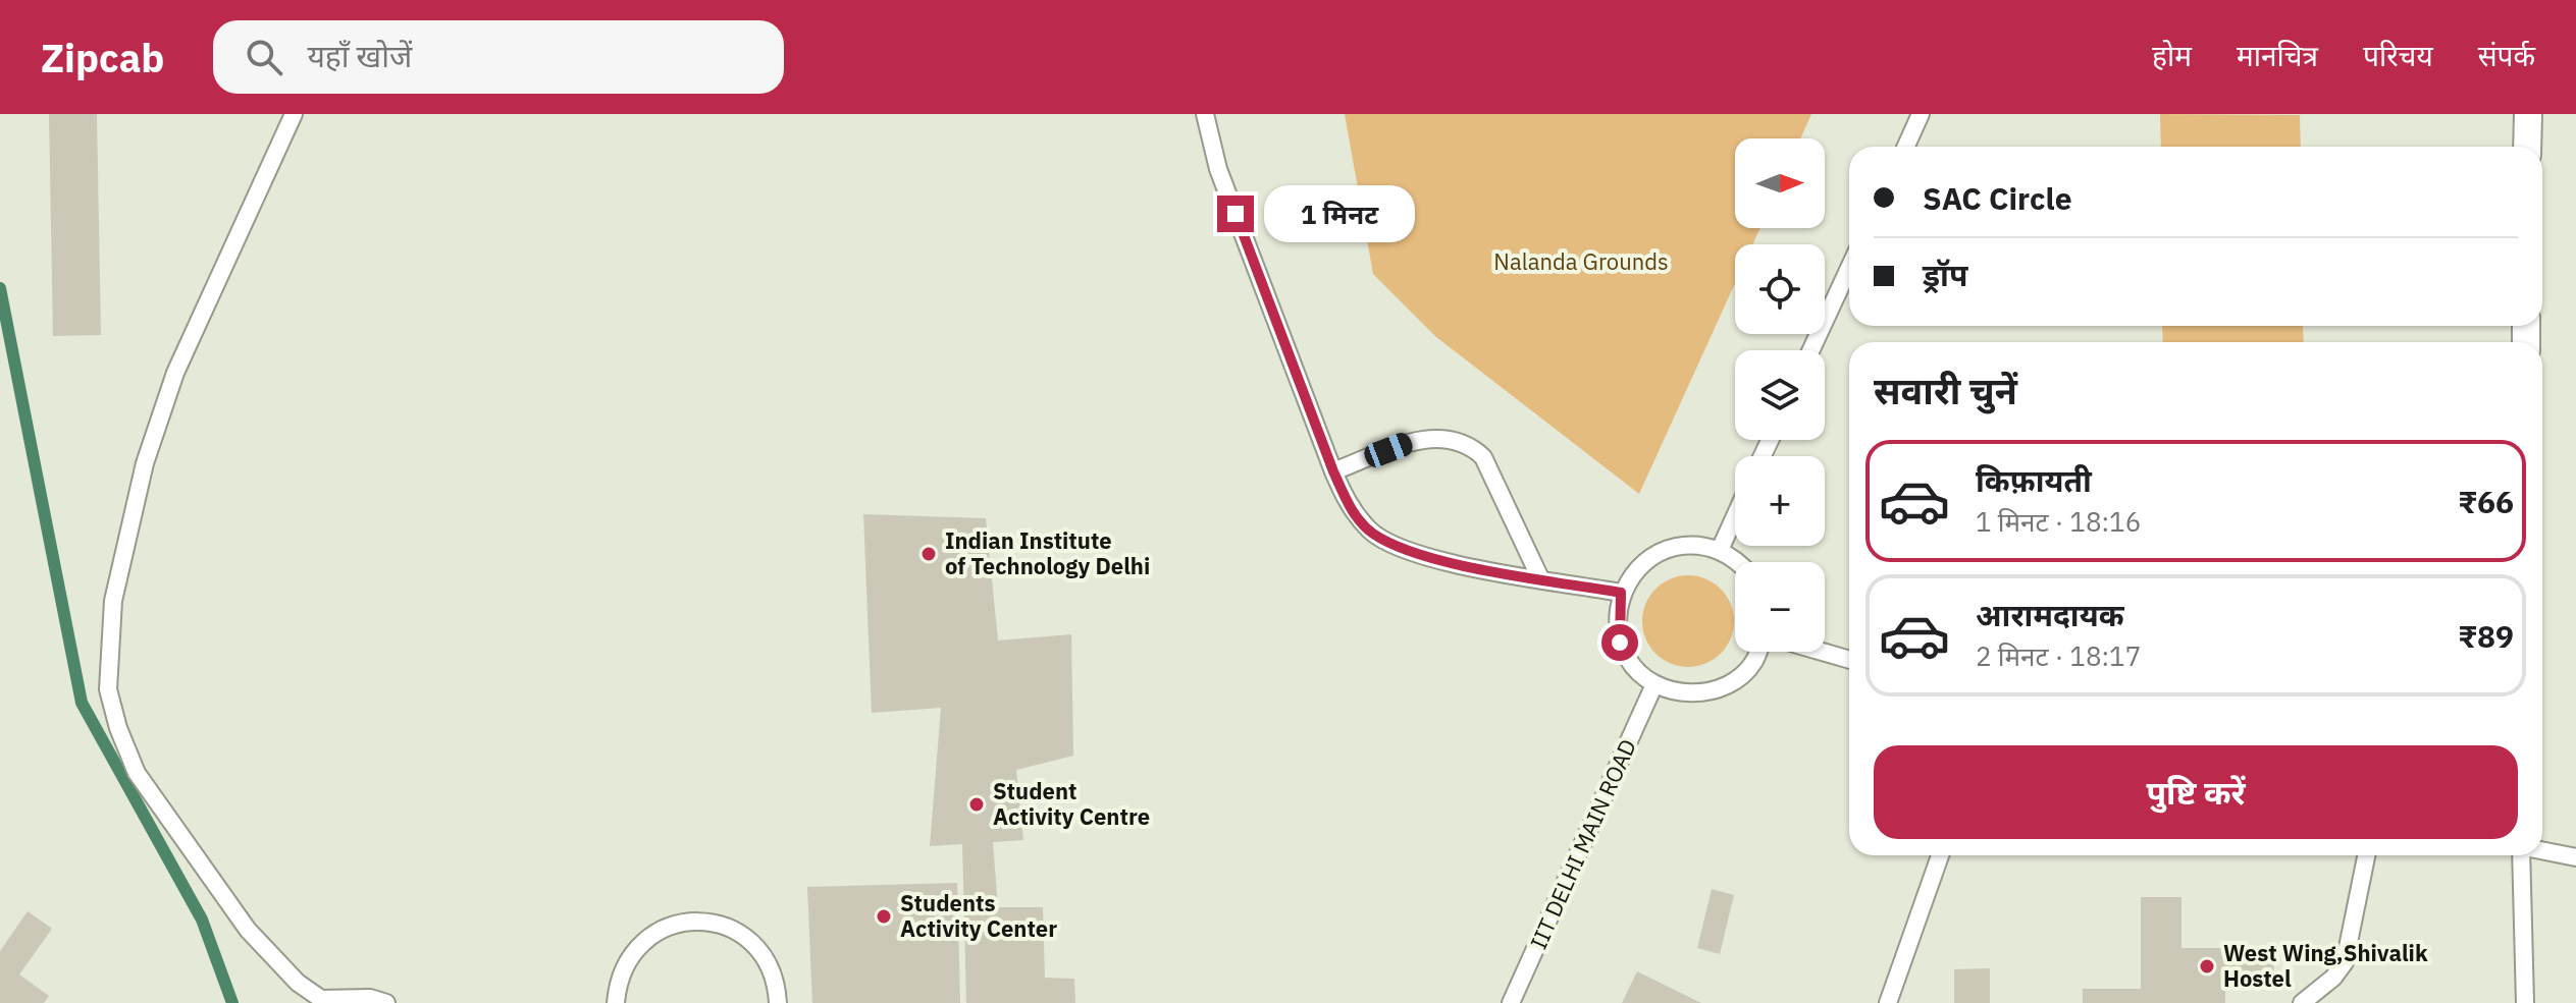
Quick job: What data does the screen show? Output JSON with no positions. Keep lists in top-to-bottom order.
{
  "streets": {
    "lane": ["IIT DELHI MAIN ROAD"]
  },
  "parks": ["Nalanda Grounds"],
  "places": [
    "Indian Institute of Technology Delhi",
    "Student Activity Centre",
    "Students Activity Center",
    "West Wing,Shivalik Hostel"
  ],
  "north": "right",
  "page": {
    "header": "Zipcab",
    "search": "यहाँ खोजें",
    "nav": [
      "होम",
      "मानचित्र",
      "परिचय",
      "संपर्क"
    ],
    "map_buttons": ["+", "−"],
    "banner": ["SAC Circle", "ड्रॉप"],
    "bubble": "1 मिनट",
    "heading": "सवारी चुनें",
    "list": [
      {
        "name": "किफ़ायती",
        "note": "1 मिनट · 18:16",
        "value": "₹66"
      },
      {
        "name": "आरामदायक",
        "note": "2 मिनट · 18:17",
        "value": "₹89"
      }
    ],
    "buttons": "पुष्टि करें"
  }
}
